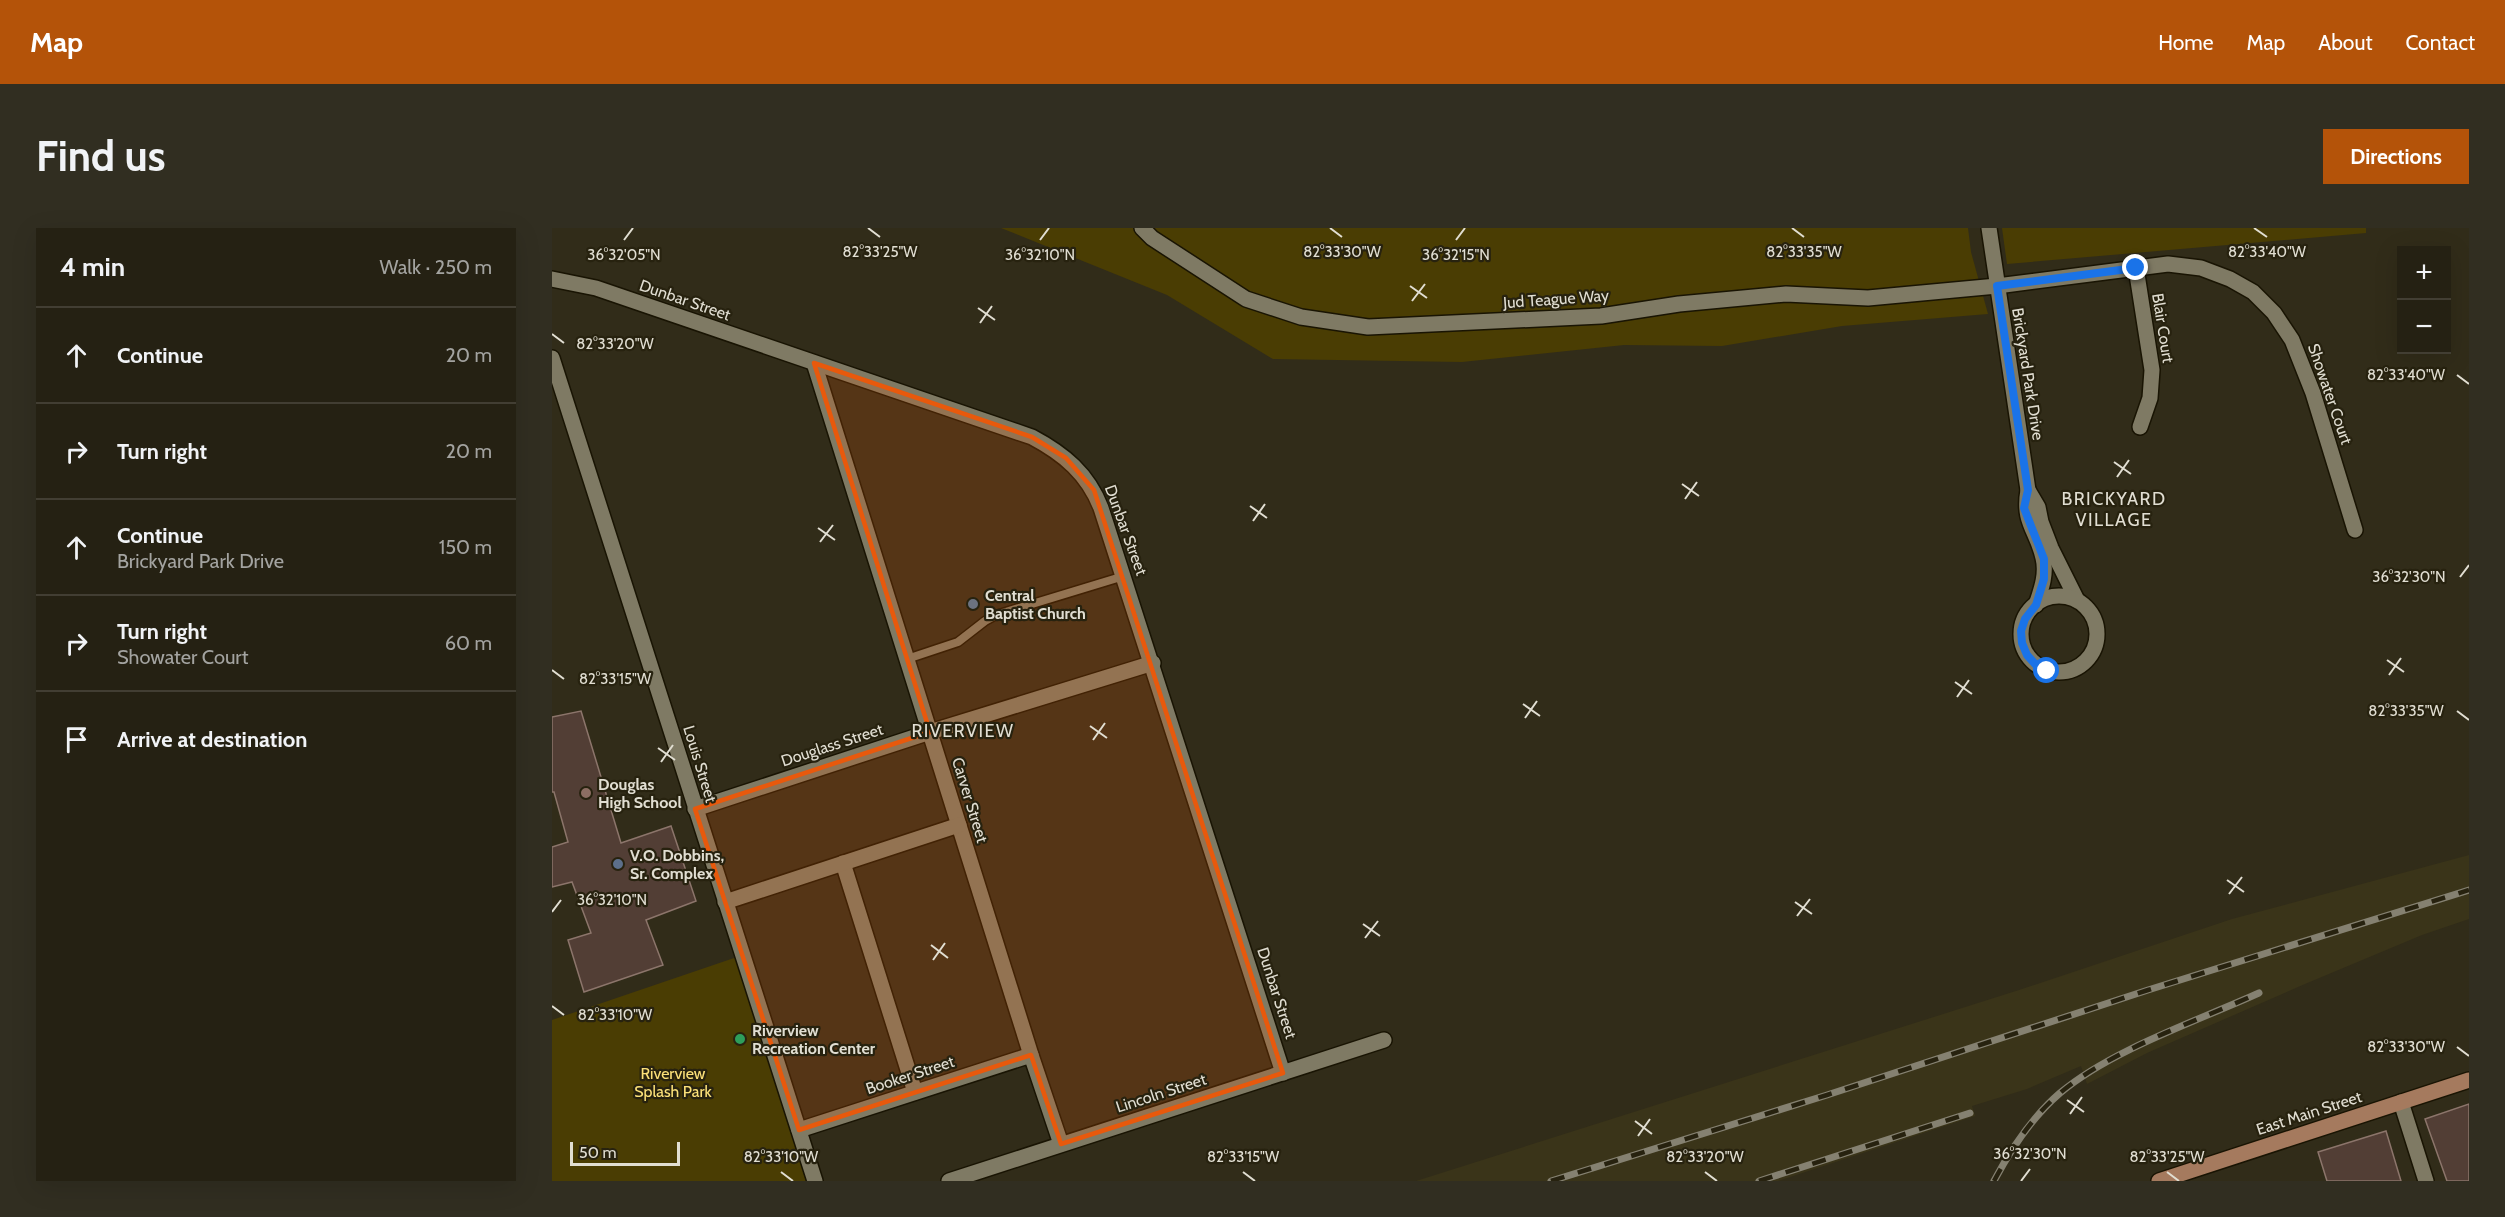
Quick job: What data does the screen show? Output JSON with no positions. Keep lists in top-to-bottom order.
{
  "streets": {
    "main road": ["East Main Street"],
    "street": [
      "Jud Teague Way",
      "Dunbar Street",
      "Blair Court",
      "Brickyard Park Drive",
      "Showater Court",
      "Douglass Street",
      "Louis Street",
      "Carver Street",
      "Booker Street",
      "Lincoln Street"
    ]
  },
  "crossings": [
    ["Jud Teague Way", "Brickyard Park Drive"],
    ["Jud Teague Way", "Showater Court"],
    ["Dunbar Street", "Douglass Street"],
    ["Dunbar Street", "Carver Street"],
    ["Dunbar Street", "Lincoln Street"],
    ["Blair Court", "Showater Court"],
    ["Brickyard Park Drive", "Showater Court"],
    ["Douglass Street", "Louis Street"],
    ["Douglass Street", "Carver Street"],
    ["Louis Street", "Booker Street"],
    ["Carver Street", "Booker Street"],
    ["Carver Street", "Lincoln Street"]
  ],
  "districts": ["BRICKYARD VILLAGE", "RIVERVIEW"],
  "parks": ["Riverview Splash Park"],
  "places": [
    "Central Baptist Church",
    "Douglas High School",
    "V.O. Dobbins, Sr. Complex",
    "Riverview Recreation Center"
  ],
  "scale_bar": "50 m",
  "page": {
    "header": "Map",
    "nav": [
      "Home",
      "Map",
      "About",
      "Contact"
    ],
    "buttons": "Directions",
    "title": "Find us",
    "heading": ["4 min", "Walk · 250 m"],
    "map_buttons": ["+", "−"],
    "list": [
      ["Continue", "20 m"],
      ["Turn right", "20 m"],
      ["Continue", "Brickyard Park Drive", "150 m"],
      ["Turn right", "Showater Court", "60 m"],
      "Arrive at destination"
    ],
    "scale": "50 m"
  },
  "coordinates": [
    "82°33'40\"W",
    "82°33'25\"W",
    "82°33'35\"W",
    "82°33'30\"W",
    "36°32'10\"N",
    "36°32'15\"N",
    "36°32'05\"N",
    "82°33'20\"W",
    "36°32'30\"N",
    "82°33'15\"W",
    "82°33'10\"W"
  ]
}
